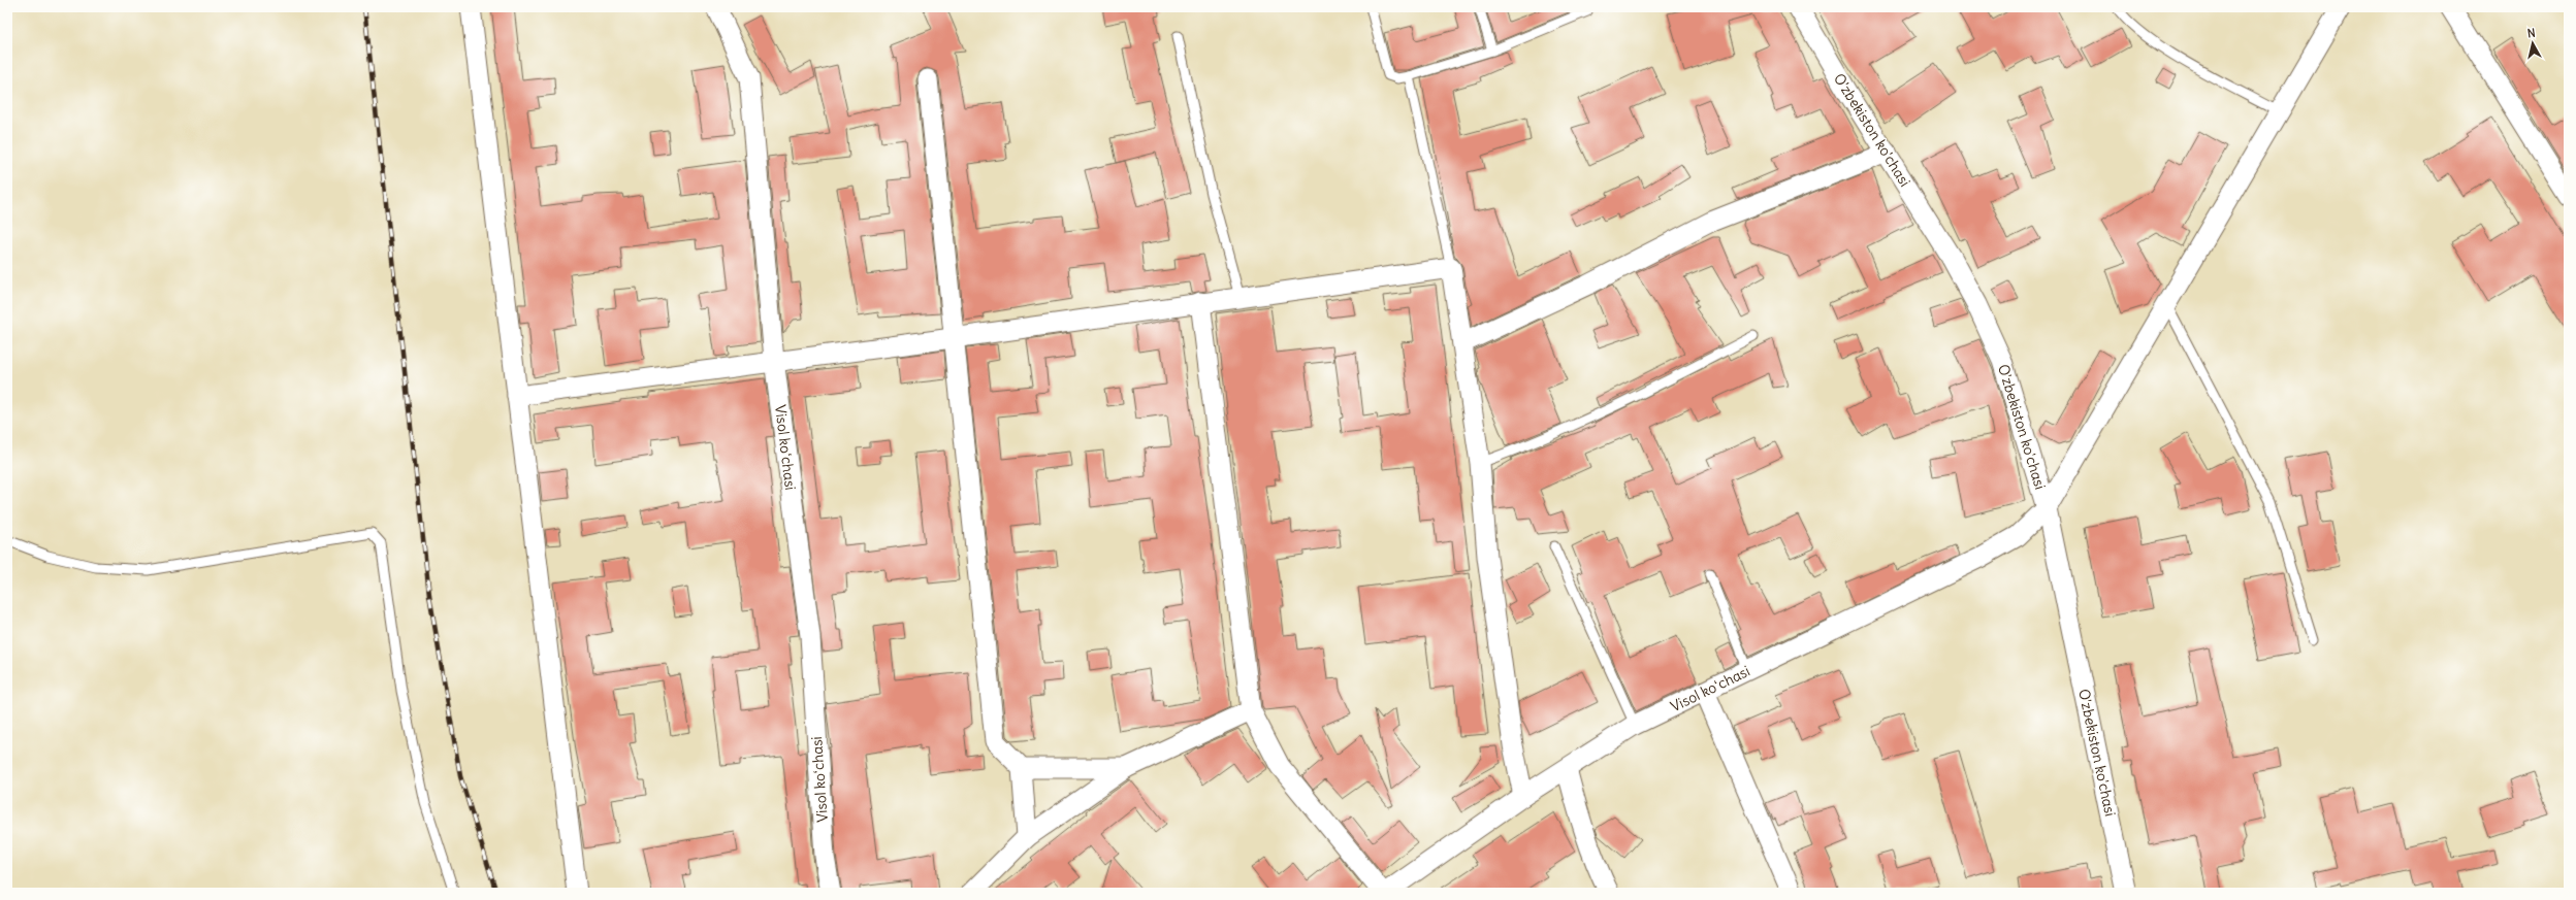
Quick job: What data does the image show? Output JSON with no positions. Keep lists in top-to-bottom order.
{
  "streets": {
    "street": ["O'zbekiston ko'chasi", "Visol koʻchasi"]
  },
  "crossings": [
    ["O'zbekiston ko'chasi", "Visol koʻchasi"]
  ],
  "north": "top"
}
